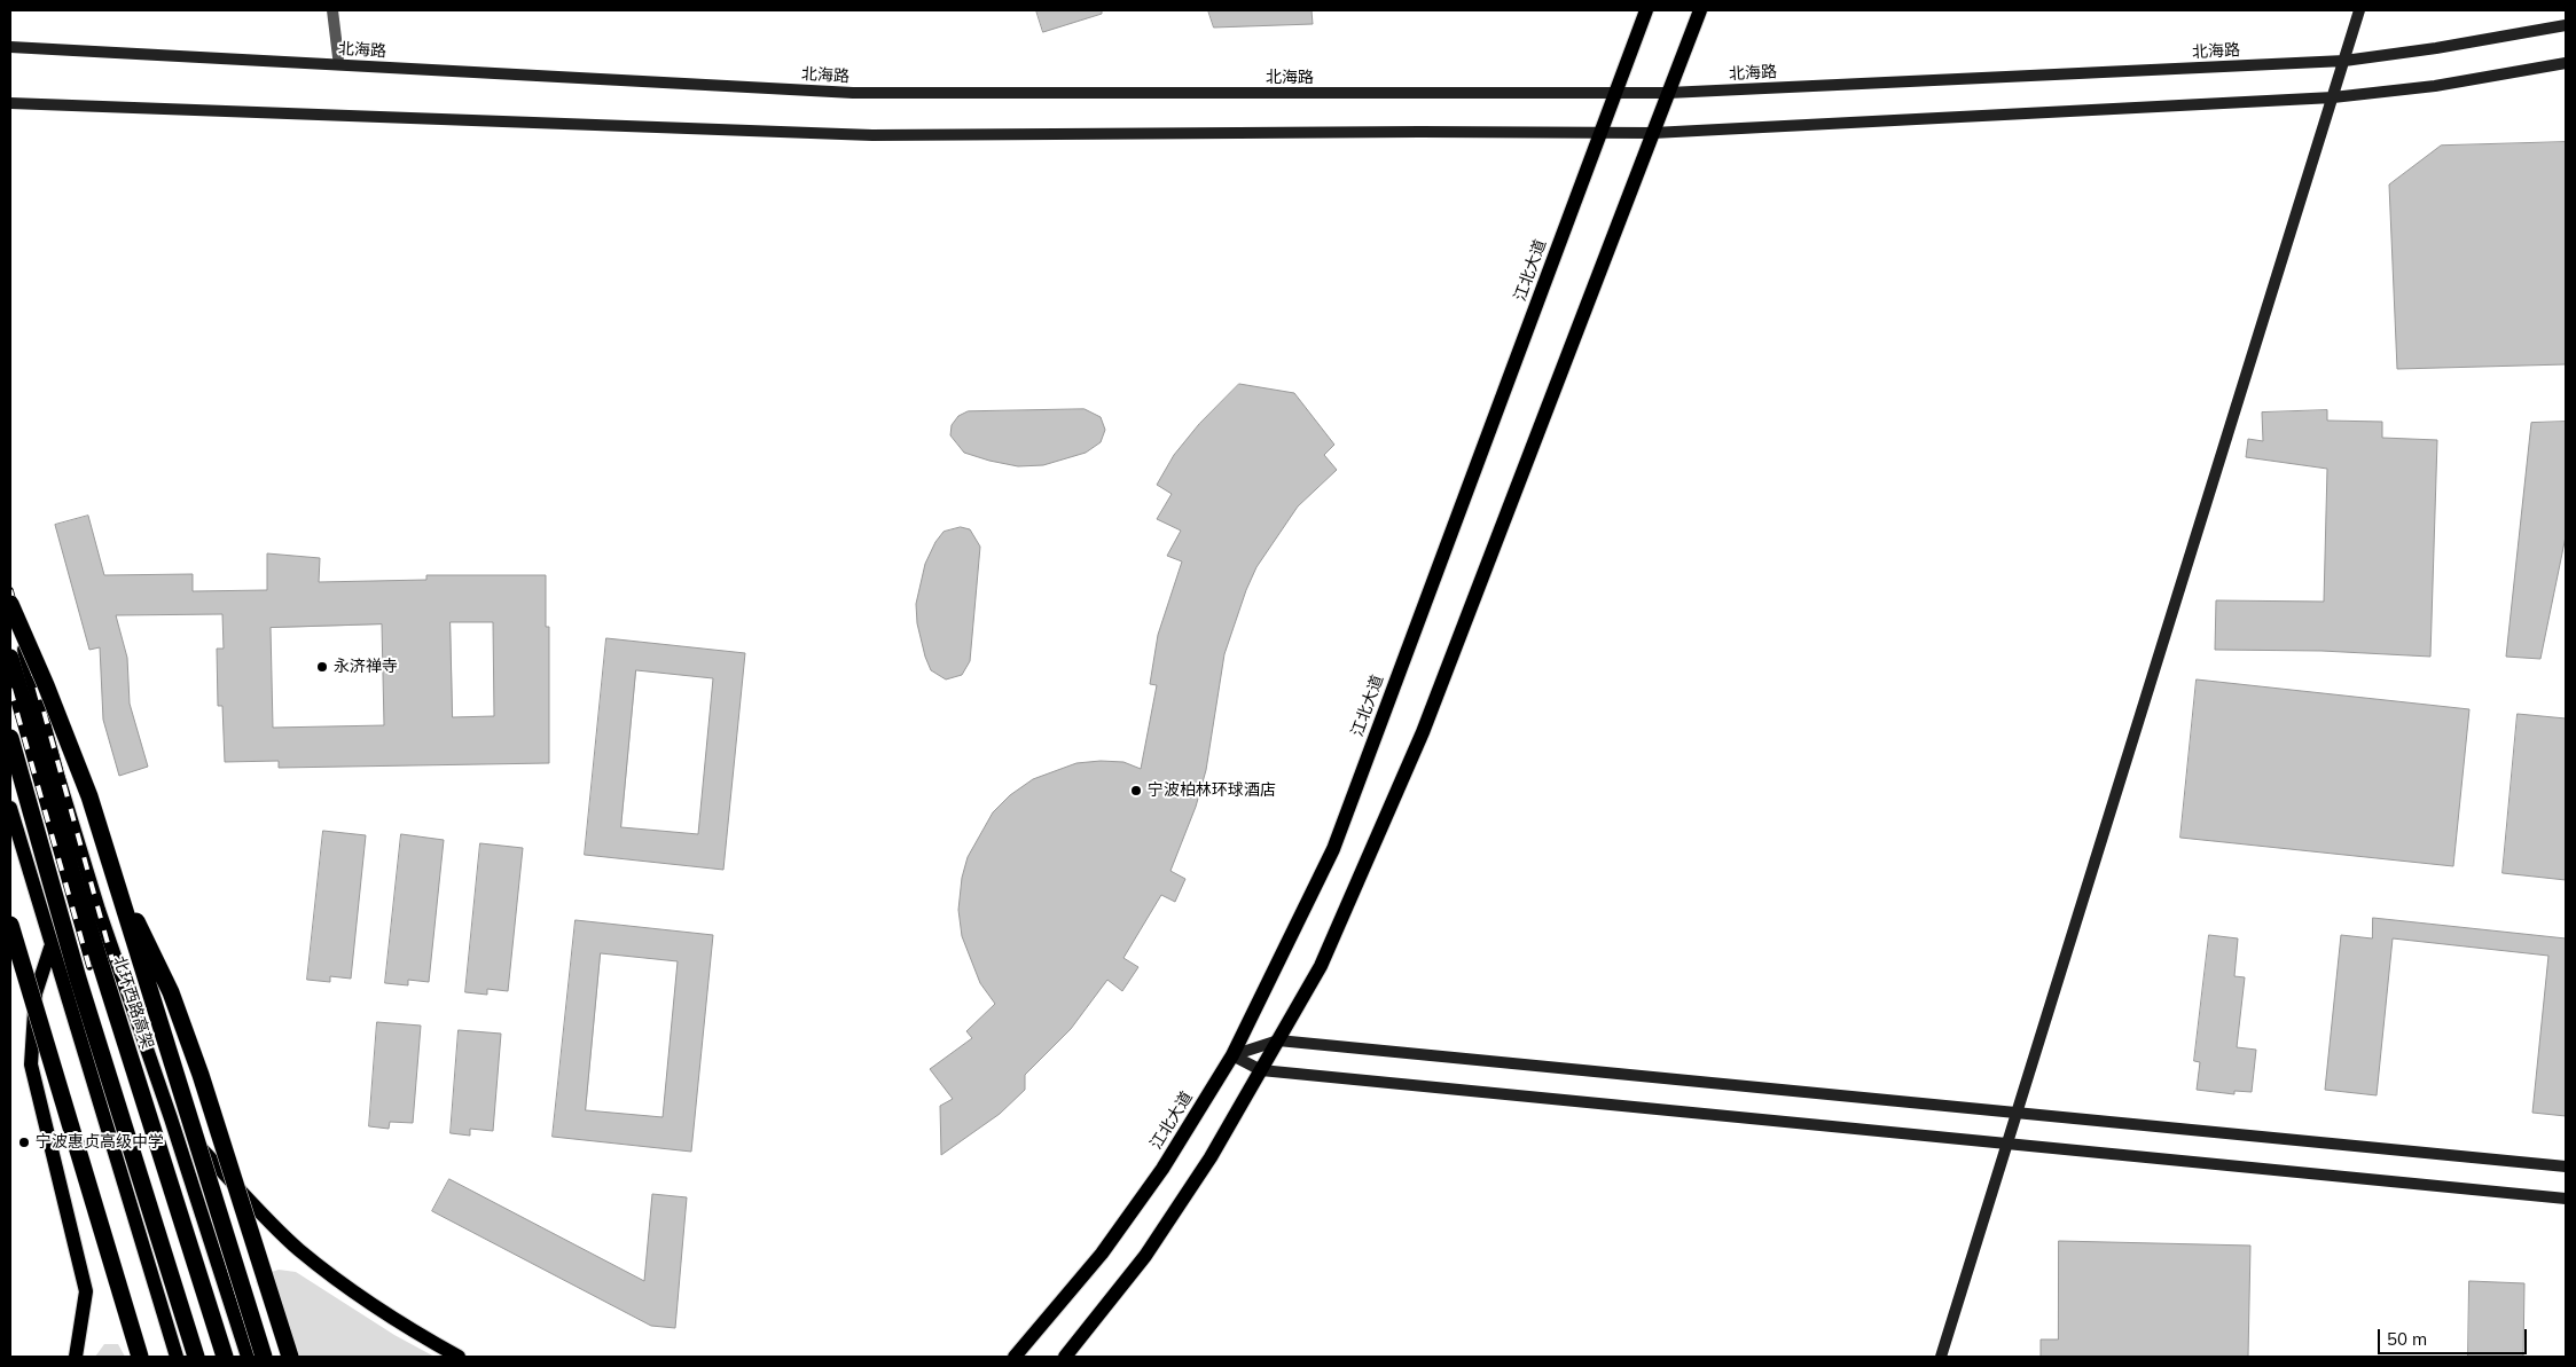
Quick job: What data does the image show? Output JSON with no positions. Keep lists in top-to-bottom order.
{
  "streets": {
    "highway": ["北环西路高架"],
    "main road": ["江北大道"],
    "street": ["北海路"]
  },
  "crossings": [
    ["北海路", "江北大道"]
  ],
  "places": ["永济禅寺", "宁波柏林环球酒店", "宁波惠贞高级中学"],
  "scale_bar": "50 m"
}
